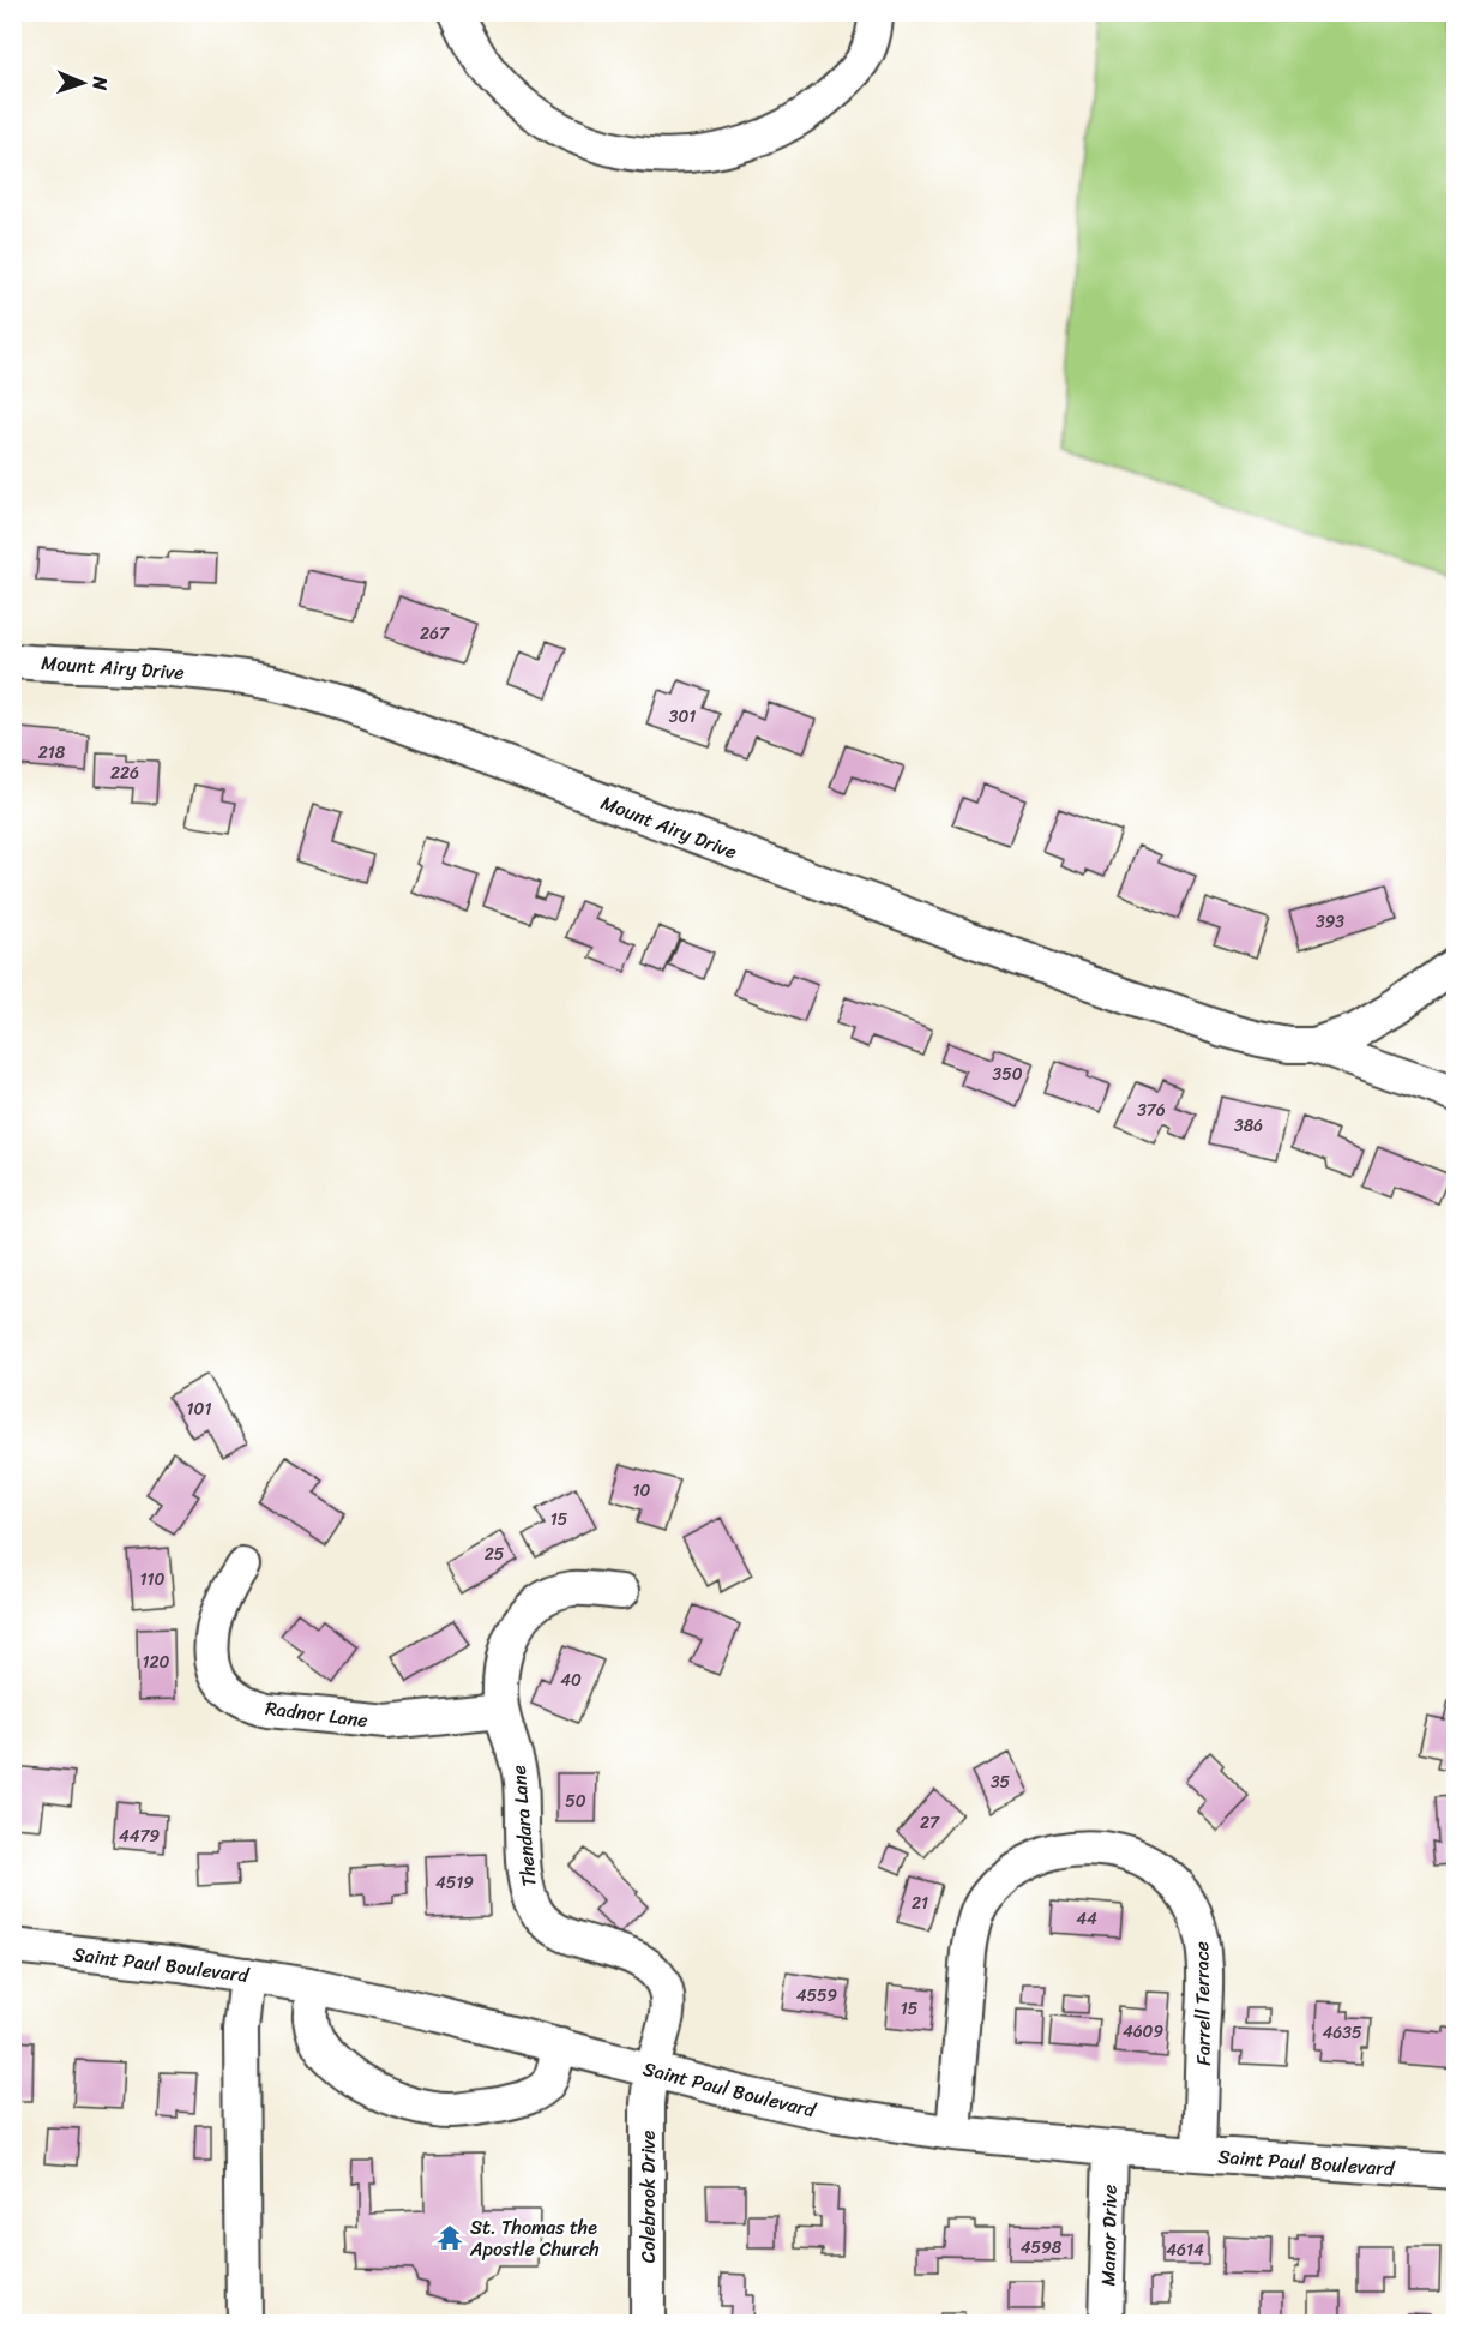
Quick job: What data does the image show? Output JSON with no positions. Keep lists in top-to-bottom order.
{
  "streets": {
    "street": [
      "Mount Airy Drive",
      "Radnor Lane",
      "Thendara Lane",
      "Saint Paul Boulevard",
      "Farrell Terrace",
      "Colebrook Drive",
      "Manor Drive"
    ]
  },
  "crossings": [
    ["Radnor Lane", "Thendara Lane"],
    ["Thendara Lane", "Saint Paul Boulevard"],
    ["Thendara Lane", "Colebrook Drive"],
    ["Saint Paul Boulevard", "Farrell Terrace"],
    ["Saint Paul Boulevard", "Colebrook Drive"],
    ["Saint Paul Boulevard", "Manor Drive"]
  ],
  "places": {
    "temple": ["St. Thomas the Apostle Church"]
  },
  "house_numbers": [
    "267",
    "301",
    "218",
    "226",
    "393",
    "350",
    "376",
    "386",
    "101",
    "10",
    "15",
    "25",
    "110",
    "120",
    "40",
    "35",
    "50",
    "27",
    "4479",
    "4519",
    "21",
    "44",
    "4559",
    "15",
    "4609",
    "4635",
    "4598",
    "4614"
  ],
  "north": "right"
}
